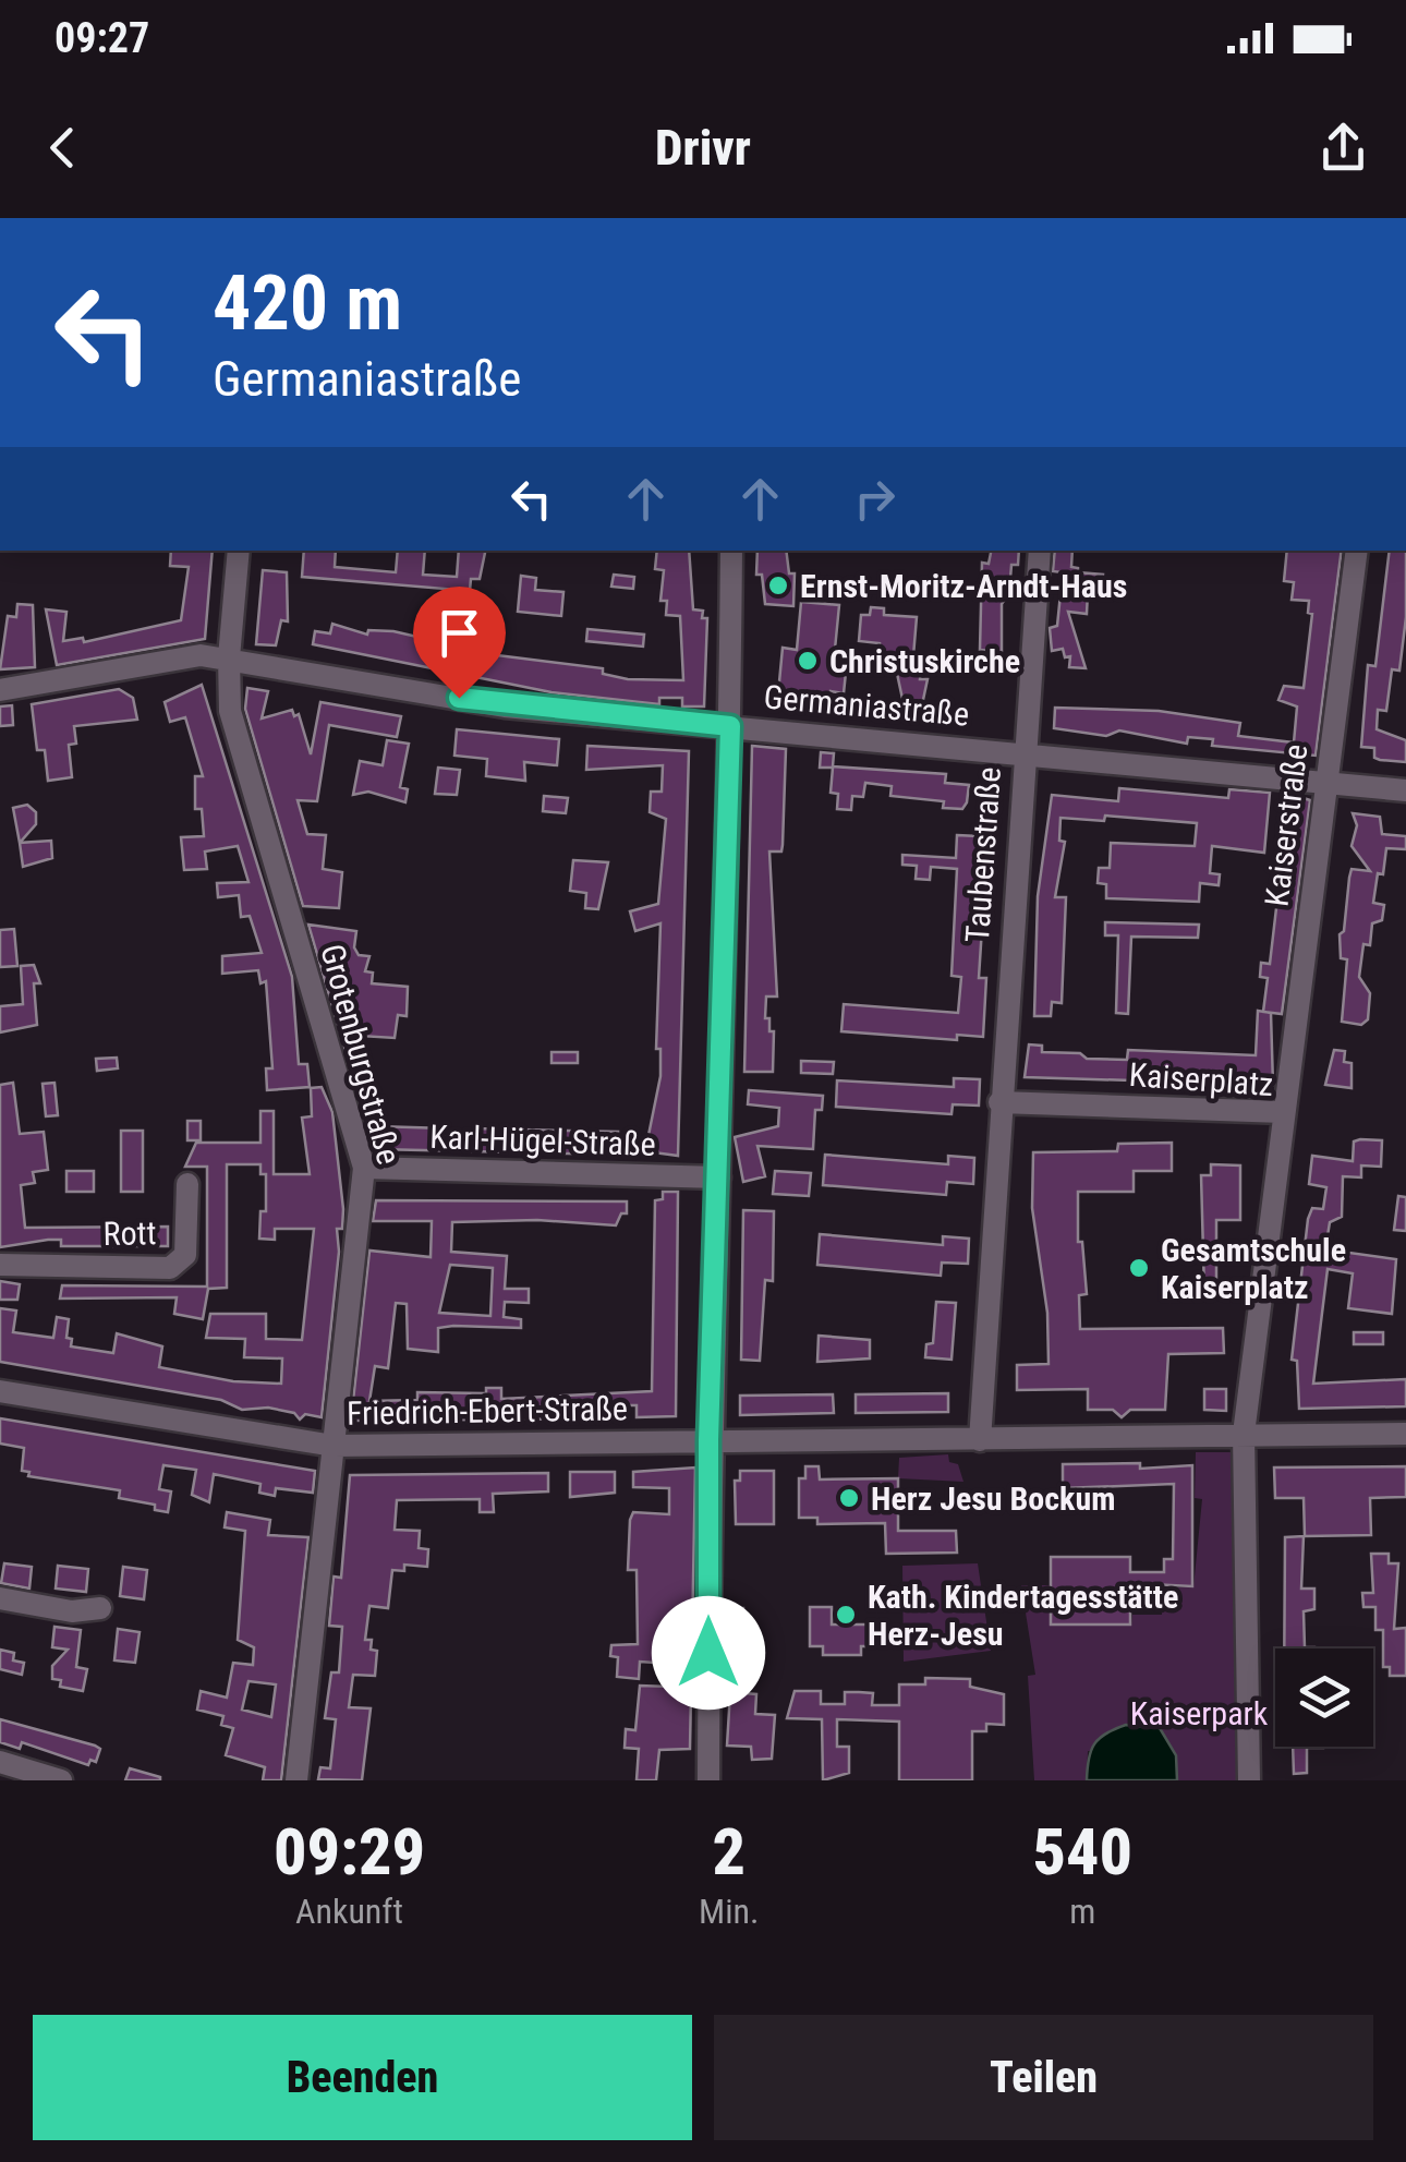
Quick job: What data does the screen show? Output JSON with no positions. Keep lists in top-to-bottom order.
{
  "streets": {
    "street": [
      "Germaniastraße",
      "Kaiserstraße",
      "Taubenstraße",
      "Grotenburgstraße",
      "Kaiserplatz",
      "Karl-Hügel-Straße",
      "Rott",
      "Friedrich-Ebert-Straße"
    ]
  },
  "crossings": [
    ["Germaniastraße", "Kaiserstraße"],
    ["Germaniastraße", "Taubenstraße"],
    ["Germaniastraße", "Grotenburgstraße"],
    ["Kaiserstraße", "Kaiserplatz"],
    ["Taubenstraße", "Kaiserplatz"],
    ["Grotenburgstraße", "Karl-Hügel-Straße"],
    ["Grotenburgstraße", "Friedrich-Ebert-Straße"]
  ],
  "parks": ["Kaiserpark"],
  "places": [
    "Ernst-Moritz-Arndt-Haus",
    "Christuskirche",
    "Gesamtschule Kaiserplatz",
    "Herz Jesu Bockum",
    "Kath. Kindertagesstätte Herz-Jesu"
  ],
  "page": {
    "status": "09:27",
    "header": "Drivr",
    "turn": ["420 m", "Germaniastraße"],
    "eta": [
      "09:29",
      "Ankunft",
      "2",
      "Min.",
      "540",
      "m"
    ],
    "buttons": ["Beenden", "Teilen"]
  }
}
